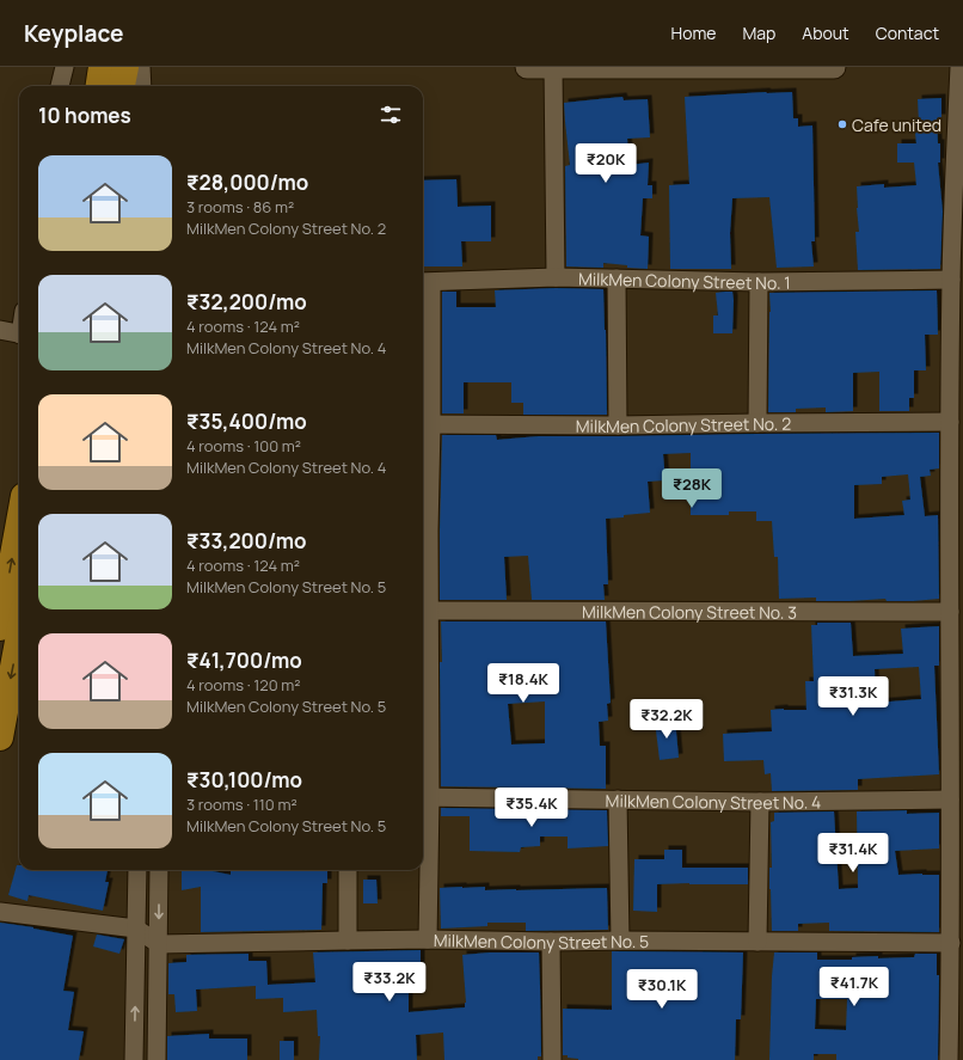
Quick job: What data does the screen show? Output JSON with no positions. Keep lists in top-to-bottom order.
{
  "streets": {
    "street": [
      "MilkMen Colony Street No. 1",
      "MilkMen Colony Street No. 2",
      "MilkMen Colony Street No. 3",
      "MilkMen Colony Street No. 4",
      "MilkMen Colony Street No. 5"
    ]
  },
  "places": ["Cafe united"],
  "page": {
    "header": "Keyplace",
    "nav": [
      "Home",
      "Map",
      "About",
      "Contact"
    ],
    "heading": "10 homes",
    "price": [
      "₹20K",
      "₹28K",
      "₹18.4K",
      "₹31.3K",
      "₹32.2K",
      "₹35.4K",
      "₹31.4K",
      "₹33.2K",
      "₹41.7K",
      "₹30.1K"
    ],
    "list": [
      {
        "name": "₹28,000/mo",
        "note": "3 rooms · 86 m² · MilkMen Colony Street No. 2"
      },
      {
        "name": "₹32,200/mo",
        "note": "4 rooms · 124 m² · MilkMen Colony Street No. 4"
      },
      {
        "name": "₹35,400/mo",
        "note": "4 rooms · 100 m² · MilkMen Colony Street No. 4"
      },
      {
        "name": "₹33,200/mo",
        "note": "4 rooms · 124 m² · MilkMen Colony Street No. 5"
      },
      {
        "name": "₹41,700/mo",
        "note": "4 rooms · 120 m² · MilkMen Colony Street No. 5"
      },
      {
        "name": "₹30,100/mo",
        "note": "3 rooms · 110 m² · MilkMen Colony Street No. 5"
      }
    ]
  }
}
